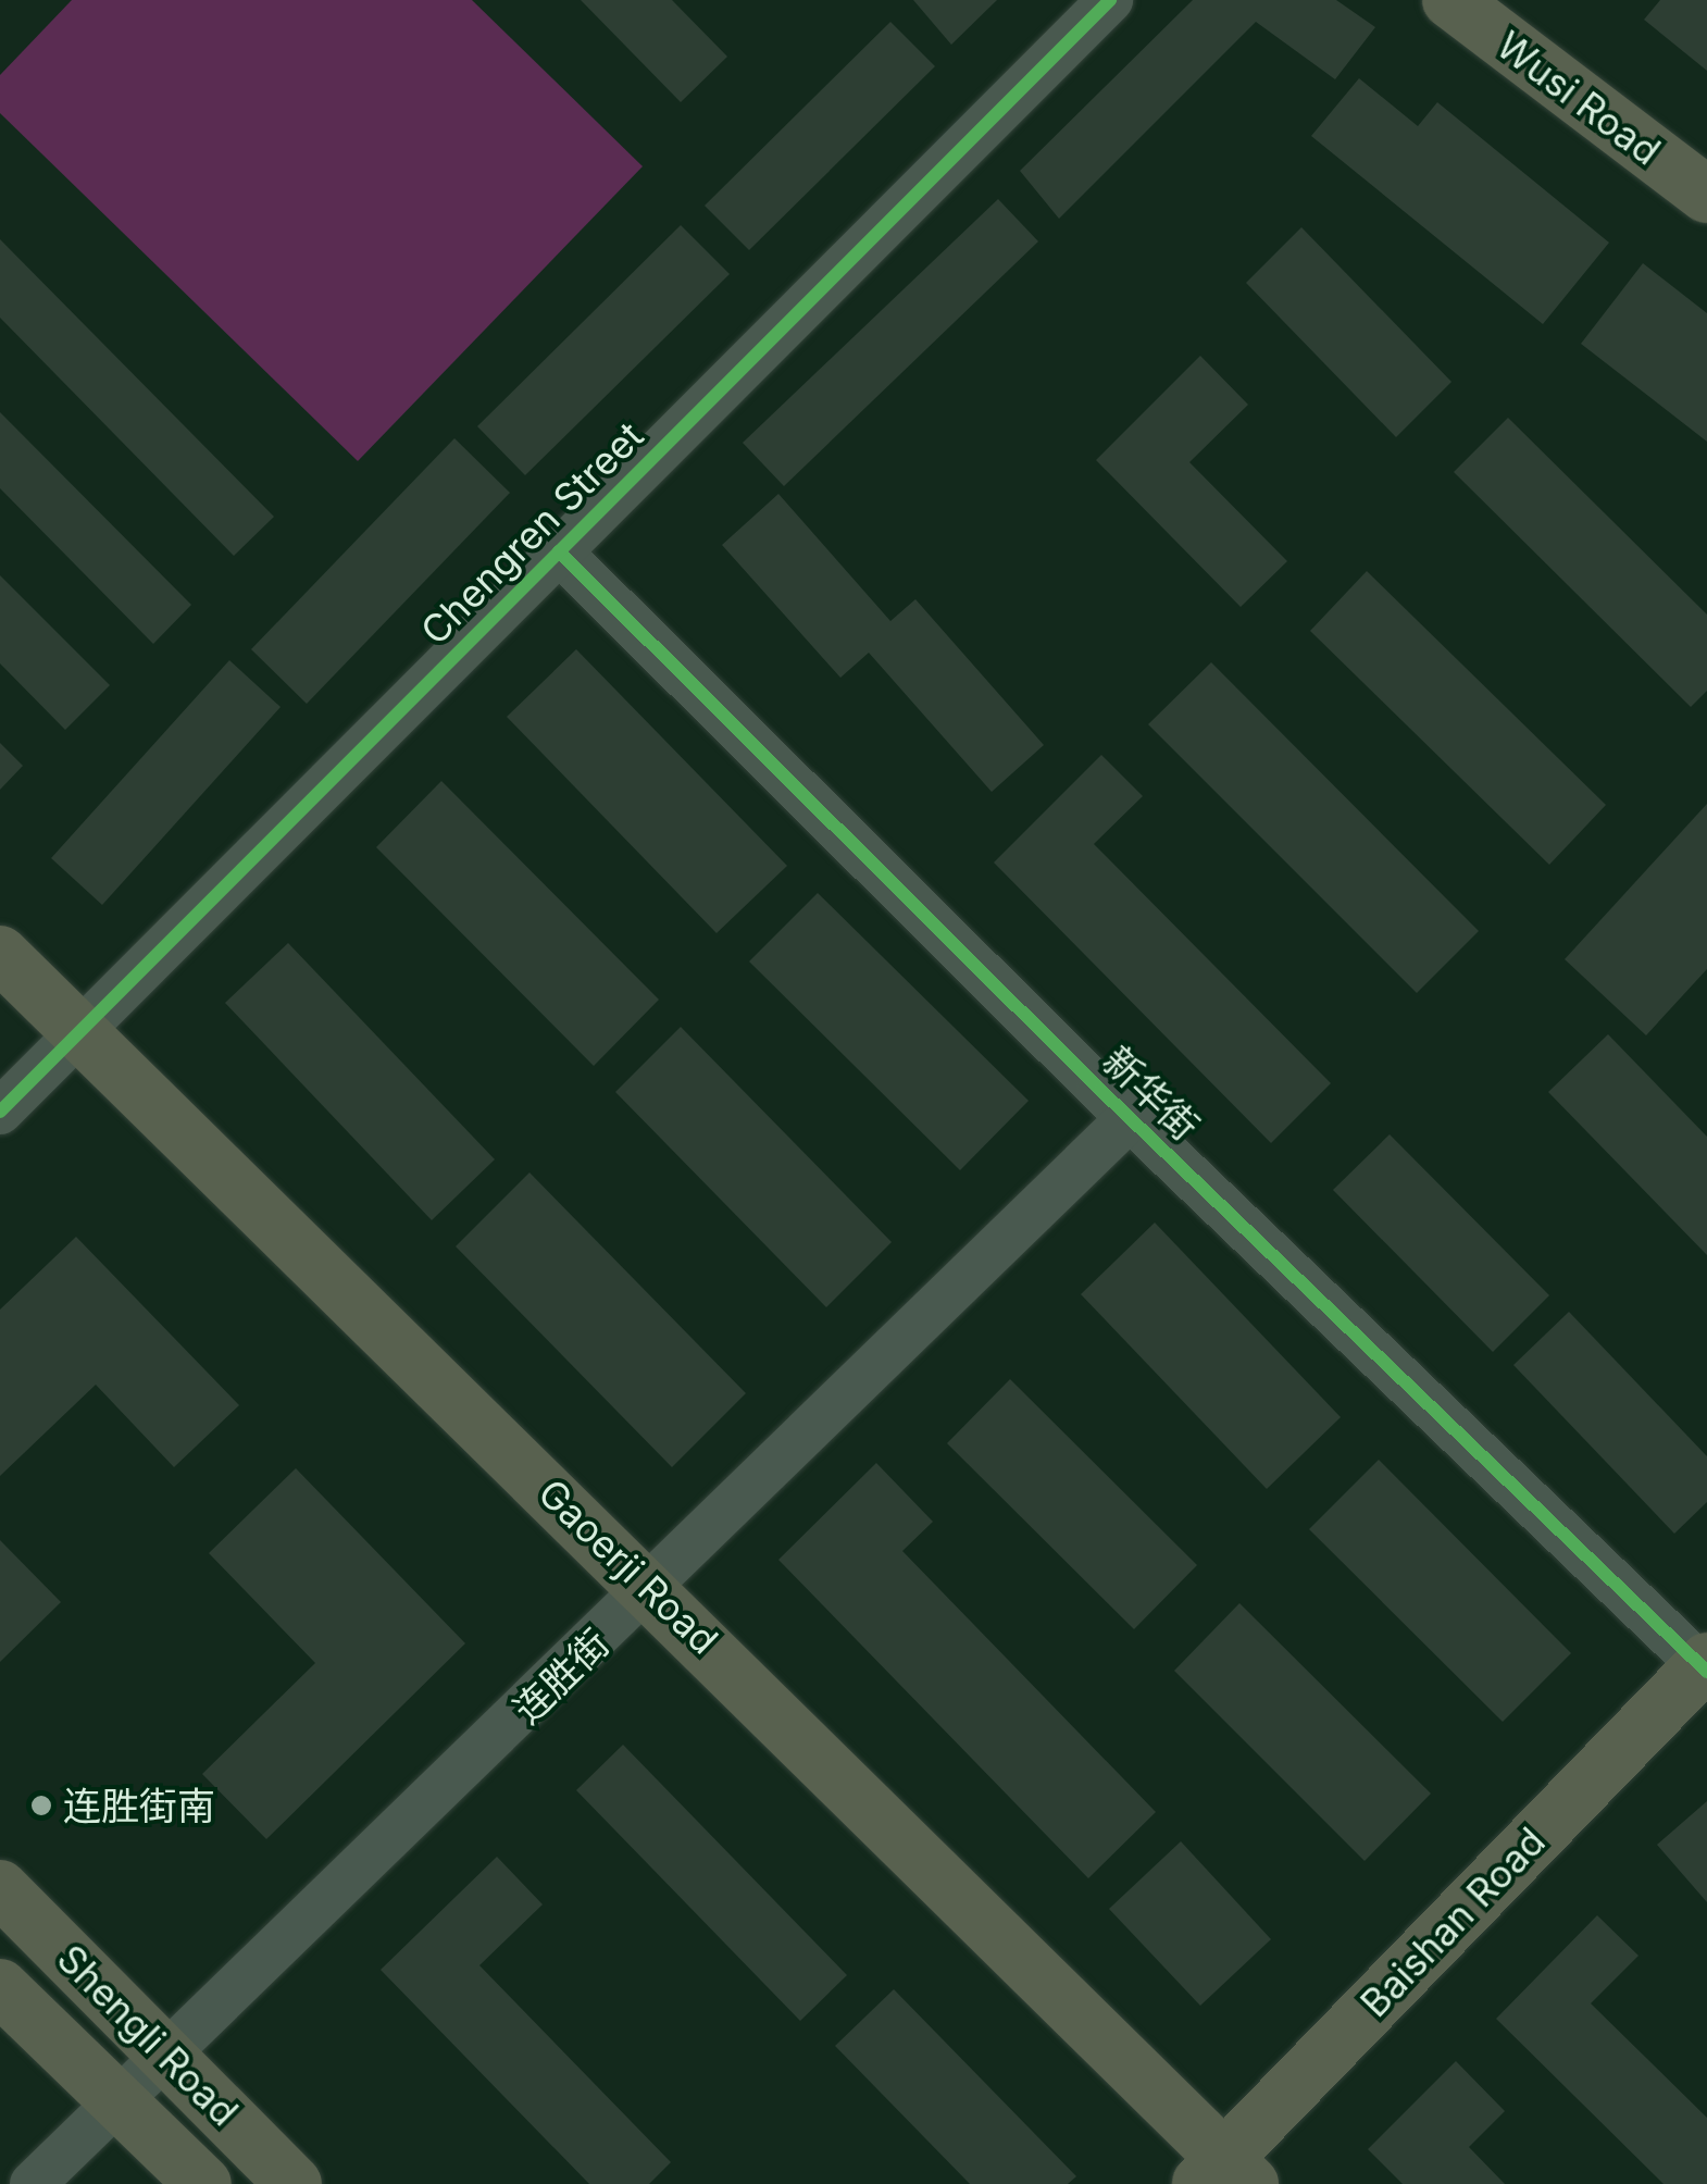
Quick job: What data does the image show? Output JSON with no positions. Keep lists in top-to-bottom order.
{
  "streets": {
    "main road": [
      "Wusi Road",
      "Gaoerji Road",
      "Baishan Road",
      "Shengli Road"
    ],
    "street": ["Chengren Street", "新华街", "连胜街"]
  },
  "crossings": [
    ["Chengren Street", "新华街"],
    ["Chengren Street", "Gaoerji Road"],
    ["新华街", "连胜街"],
    ["新华街", "Baishan Road"],
    ["Gaoerji Road", "连胜街"],
    ["Gaoerji Road", "Baishan Road"],
    ["连胜街", "Shengli Road"]
  ],
  "places": ["连胜街南"]
}
